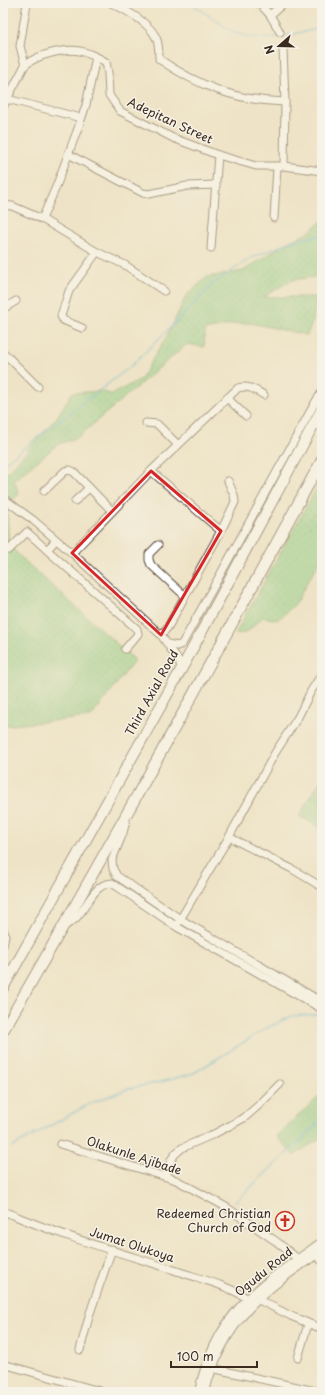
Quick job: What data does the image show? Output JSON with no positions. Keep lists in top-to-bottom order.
{
  "streets": {
    "highway": ["Third Axial Road"],
    "main road": ["Ogudu Road"],
    "street": ["Adepitan Street", "Olakunle Ajibade", "Jumat Olukoya"]
  },
  "crossings": [
    ["Olakunle Ajibade", "Ogudu Road"],
    ["Jumat Olukoya", "Ogudu Road"]
  ],
  "places": {
    "church": ["Redeemed Christian Church of God"]
  },
  "scale_bar": "100 m",
  "north": "left"
}
